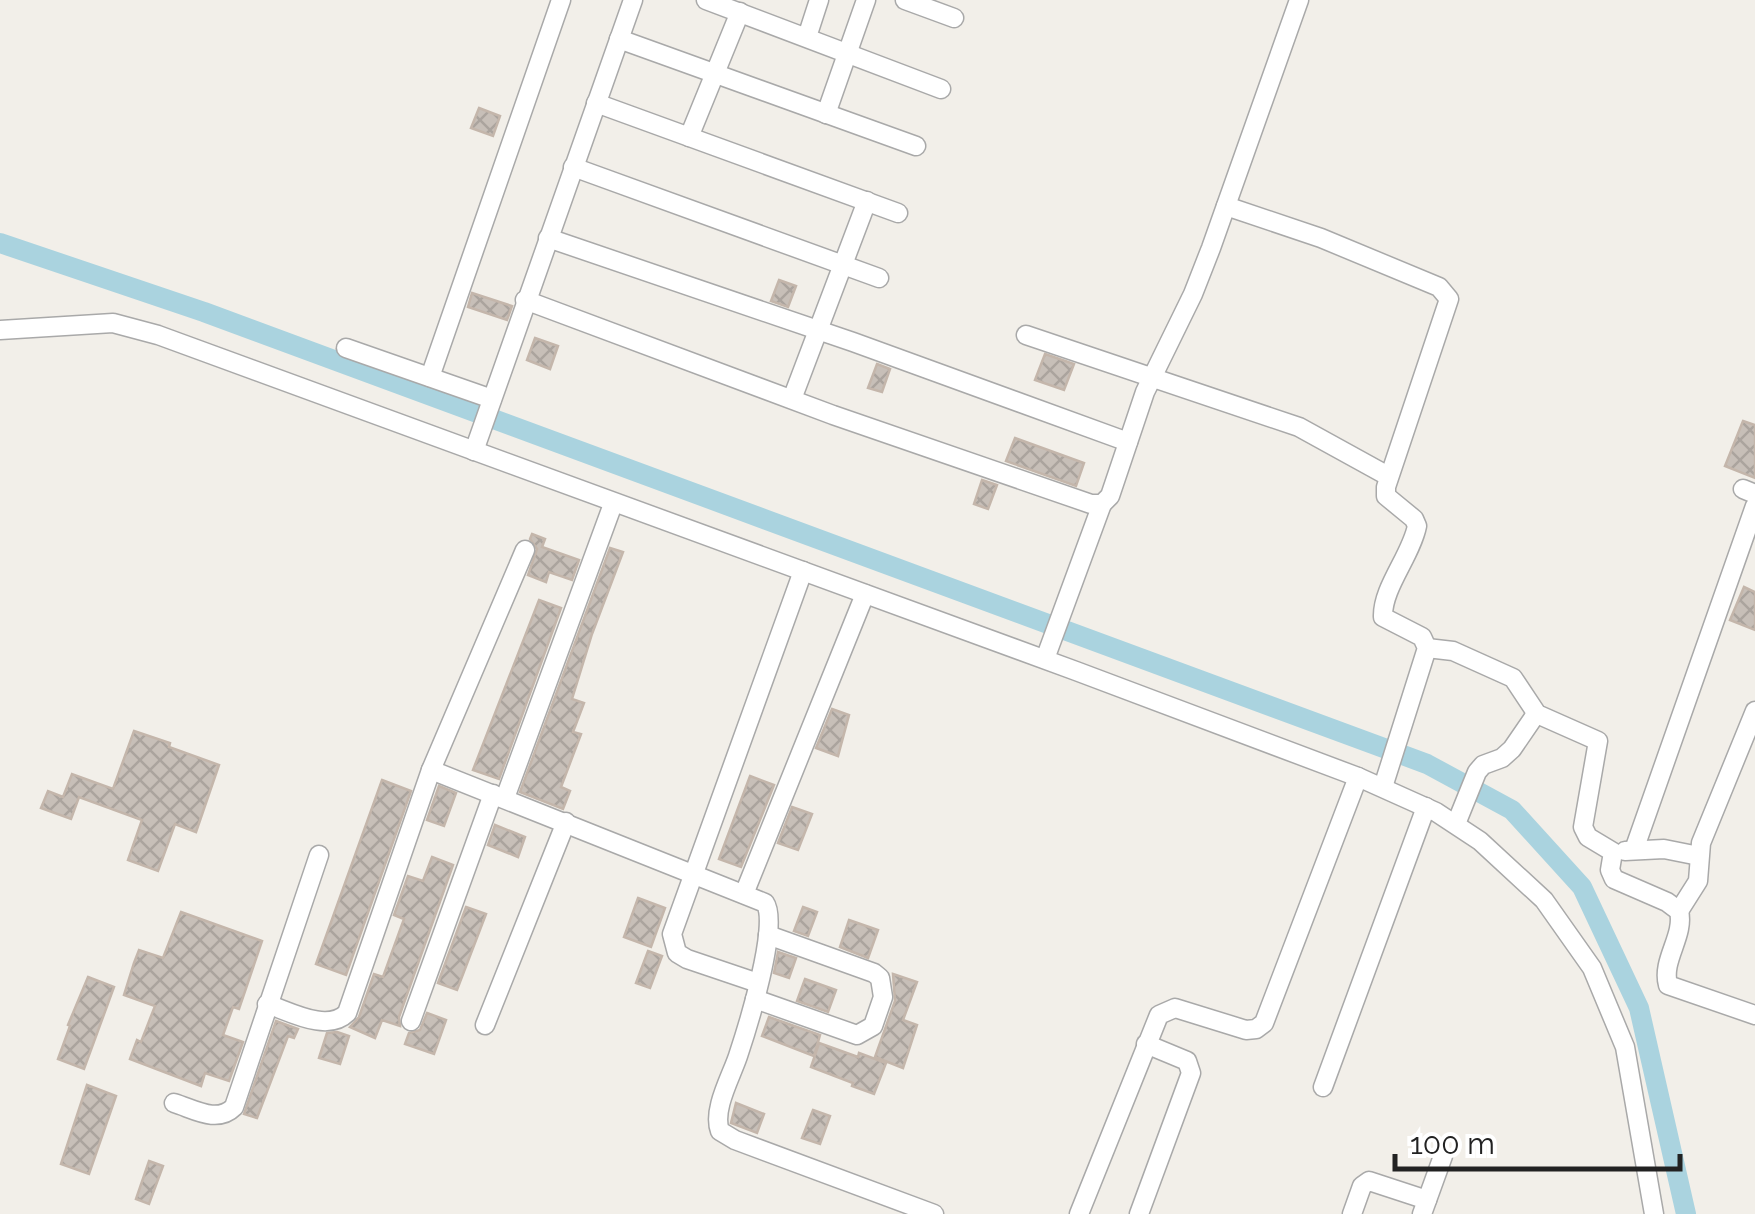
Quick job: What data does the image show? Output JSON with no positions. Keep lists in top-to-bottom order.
{
  "scale_bar": "100 m"
}
